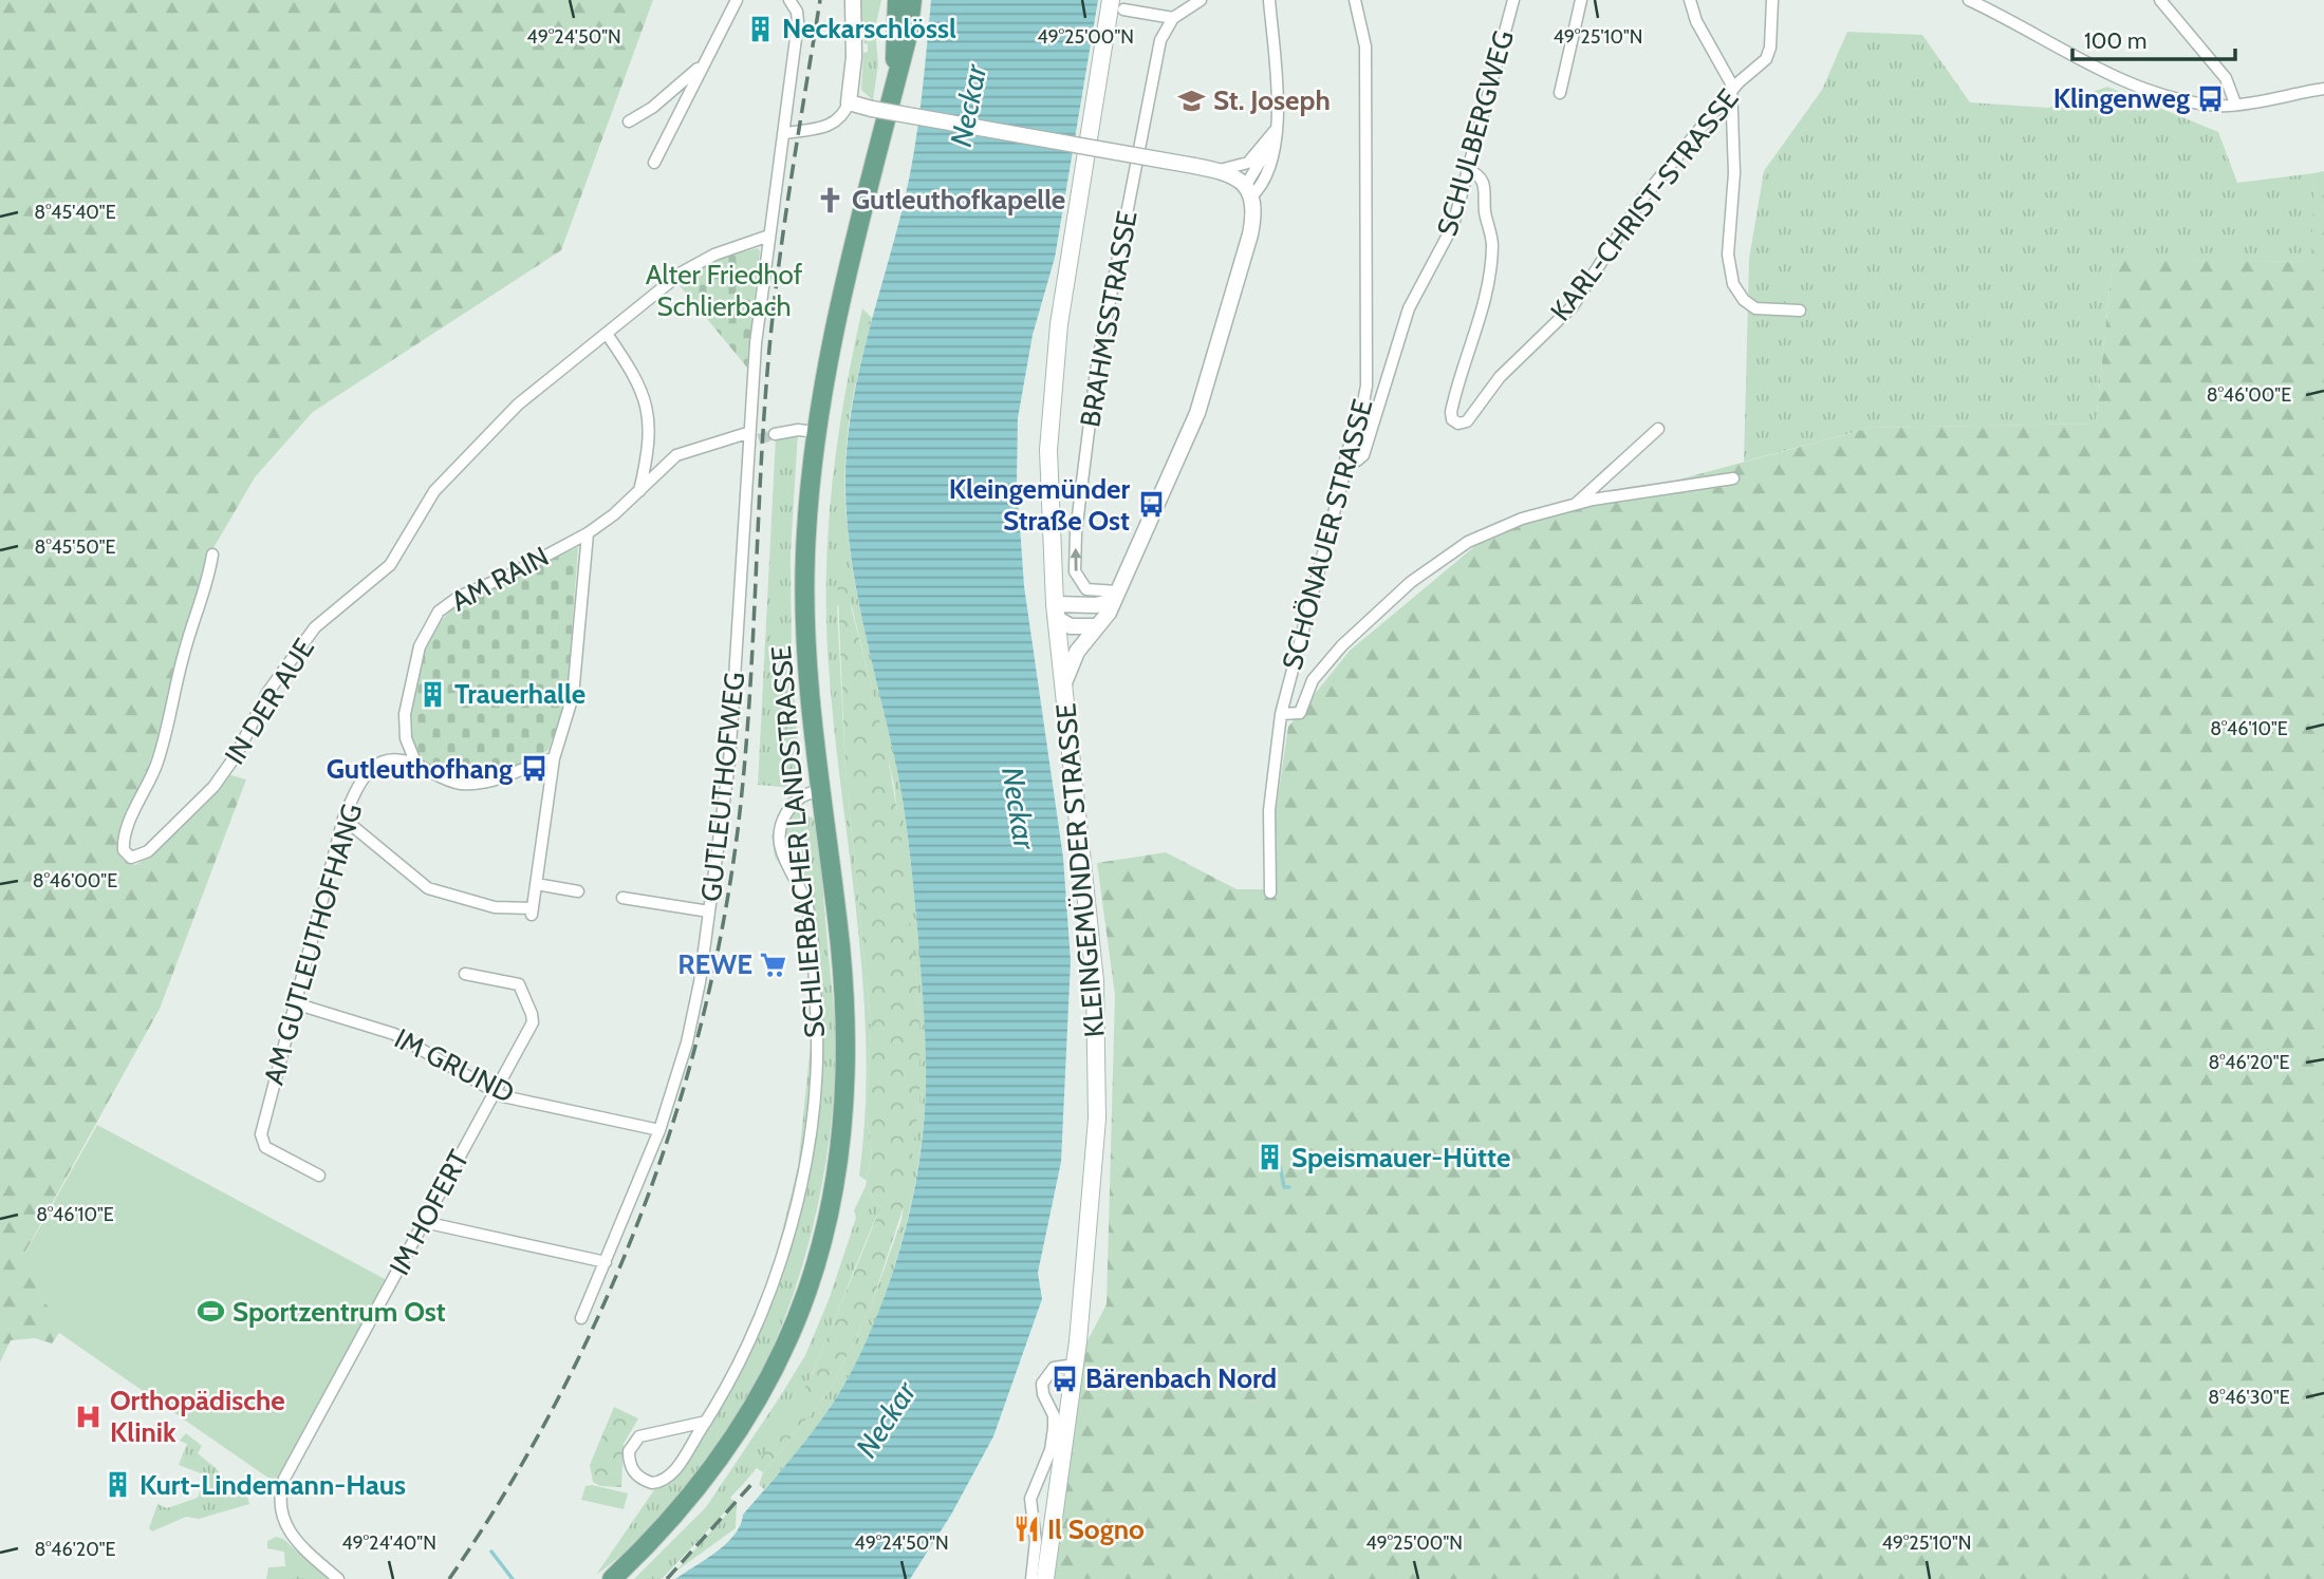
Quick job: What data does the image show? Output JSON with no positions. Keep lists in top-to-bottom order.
{
  "streets": {
    "main road": ["SCHLIERBACHER LANDSTRASSE", "KLEINGEMÜNDER STRASSE"],
    "street": [
      "SCHULBERGWEG",
      "KARL-CHRIST-STRASSE",
      "BRAHMSSTRASSE",
      "SCHÖNAUER STRASSE",
      "AM RAIN",
      "IN DER AUE",
      "GUTLEUTHOFWEG",
      "AM GUTLEUTHOFHANG",
      "IM GRUND",
      "IM HOFERT"
    ]
  },
  "crossings": [
    ["SCHULBERGWEG", "KARL-CHRIST-STRASSE"],
    ["SCHULBERGWEG", "SCHÖNAUER STRASSE"],
    ["BRAHMSSTRASSE", "KLEINGEMÜNDER STRASSE"],
    ["AM RAIN", "AM GUTLEUTHOFHANG"],
    ["IN DER AUE", "GUTLEUTHOFWEG"],
    ["GUTLEUTHOFWEG", "IM GRUND"],
    ["AM GUTLEUTHOFHANG", "IM GRUND"],
    ["IM GRUND", "IM HOFERT"]
  ],
  "one_way": ["BRAHMSSTRASSE"],
  "water": ["Neckar"],
  "parks": ["Alter Friedhof Schlierbach"],
  "places": {
    "building": [
      "Neckarschlössl",
      "Trauerhalle",
      "Speismauer-Hütte",
      "Kurt-Lindemann-Haus"
    ],
    "bus stop": [
      "Klingenweg",
      "Kleingemünder Straße Ost",
      "Gutleuthofhang",
      "Bärenbach Nord"
    ],
    "school or university": ["St. Joseph"],
    "church": ["Gutleuthofkapelle"],
    "supermarket": ["REWE"],
    "sports": ["Sportzentrum Ost"],
    "hospital": ["Orthopädische Klinik"],
    "restaurant": ["Il Sogno"]
  },
  "scale_bar": "100 m",
  "coordinates": [
    "49°24'50\"N",
    "49°25'00\"N",
    "49°25'10\"N",
    "8°45'40\"E",
    "8°46'00\"E",
    "8°45'50\"E",
    "8°46'10\"E",
    "8°46'20\"E",
    "8°46'30\"E",
    "49°24'40\"N"
  ]
}
